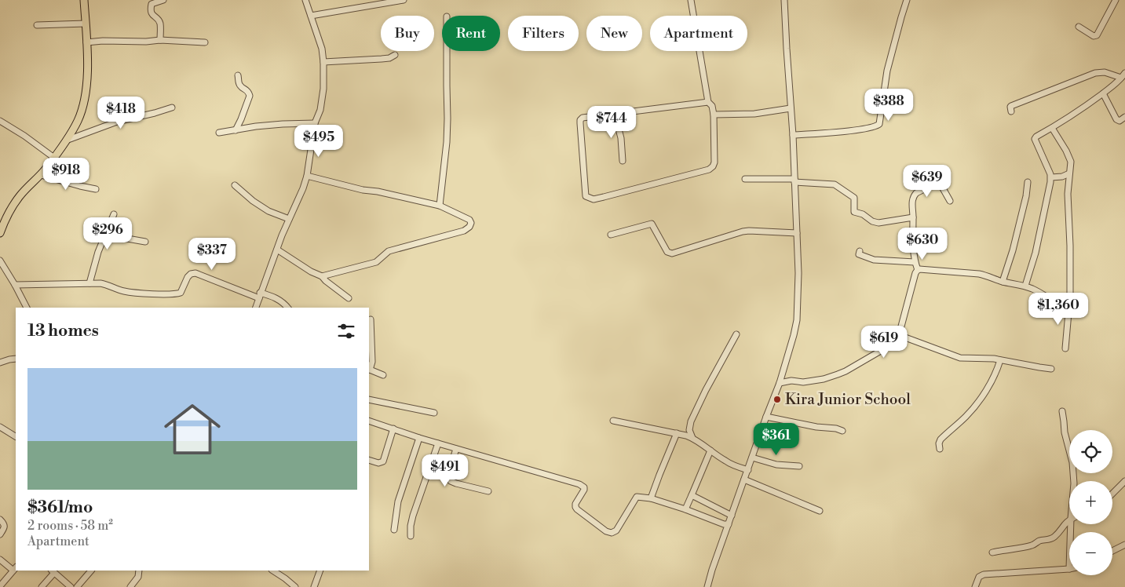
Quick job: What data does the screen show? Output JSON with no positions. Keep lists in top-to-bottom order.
{
  "places": ["Kira Junior School"],
  "page": {
    "chip": [
      "Buy",
      "Rent",
      "Filters",
      "New",
      "Apartment"
    ],
    "price": [
      "$388",
      "$418",
      "$744",
      "$495",
      "$918",
      "$639",
      "$296",
      "$630",
      "$337",
      "$1,360",
      "$619",
      "$361",
      "$491"
    ],
    "heading": "13 homes",
    "list": [
      {
        "name": "$361/mo",
        "note": "2 rooms · 58 m² · Apartment"
      }
    ],
    "map_buttons": ["+", "−"]
  }
}
